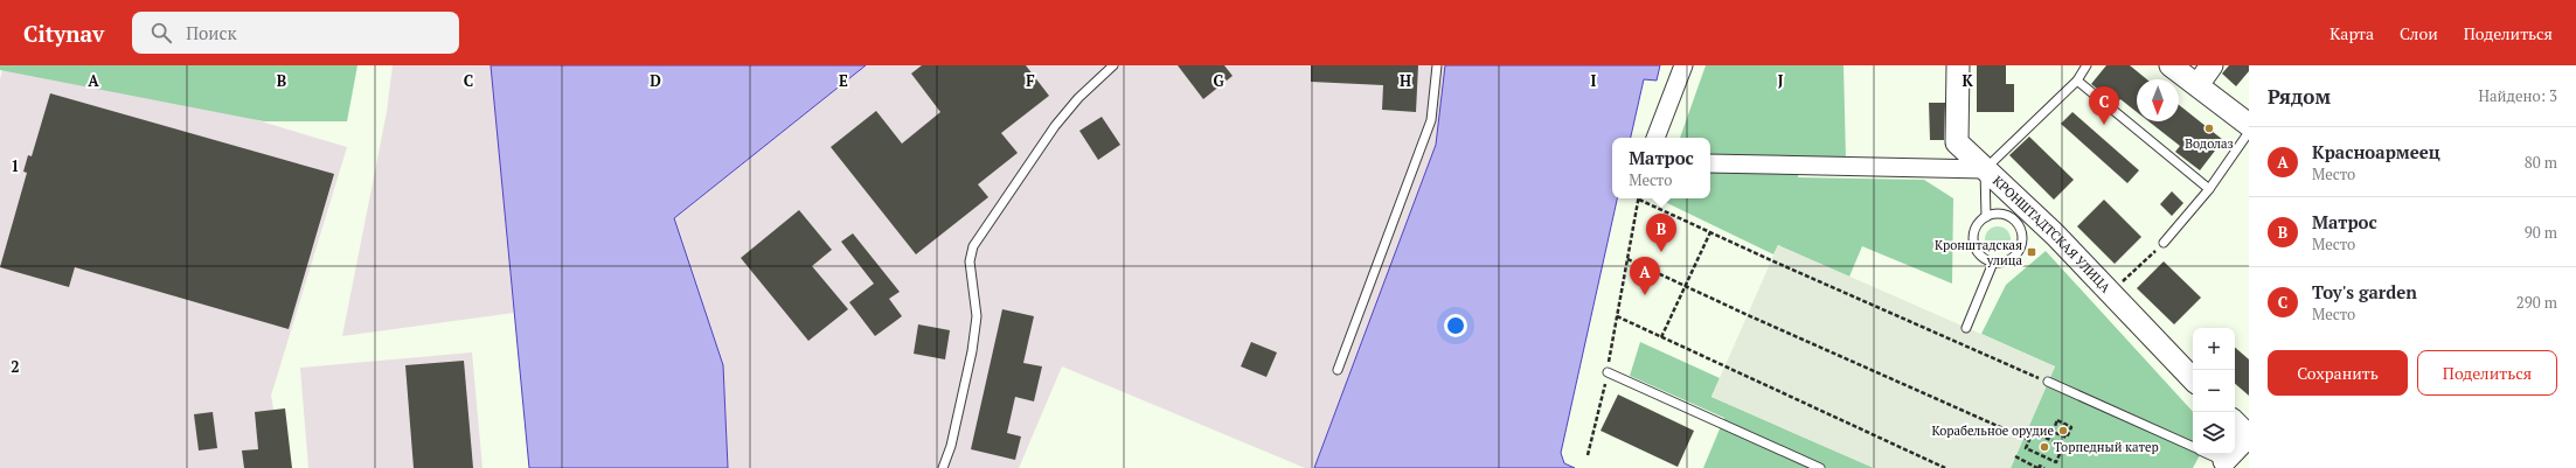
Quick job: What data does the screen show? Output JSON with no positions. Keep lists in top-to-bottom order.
{
  "streets": {
    "street": ["КРОНШТАДТСКАЯ УЛИЦА"]
  },
  "places": {
    "other": ["Водолаз", "Корабельное орудие", "Торпедный катер"],
    "transit": ["Кронштадская улица"]
  },
  "north": "bottom",
  "page": {
    "header": "Citynav",
    "search": "Поиск",
    "nav": ["Карта", "Слои", "Поделиться"],
    "heading": ["Рядом", "Найдено: 3"],
    "pins": ["C", "B", "A"],
    "list": [
      {
        "mark": "A",
        "name": "Красноармеец",
        "note": "Место",
        "value": "80 m"
      },
      {
        "mark": "B",
        "name": "Матрос",
        "note": "Место",
        "value": "90 m"
      },
      {
        "mark": "C",
        "name": "Toy's garden",
        "note": "Место",
        "value": "290 m"
      }
    ],
    "popup": ["Матрос", "Место"],
    "map_buttons": ["+", "−"],
    "buttons": ["Сохранить", "Поделиться"]
  },
  "grid": {
    "columns": [
      "A",
      "B",
      "C",
      "D",
      "E",
      "F",
      "G",
      "H",
      "I",
      "J",
      "K"
    ],
    "rows": ["1", "2"]
  }
}
